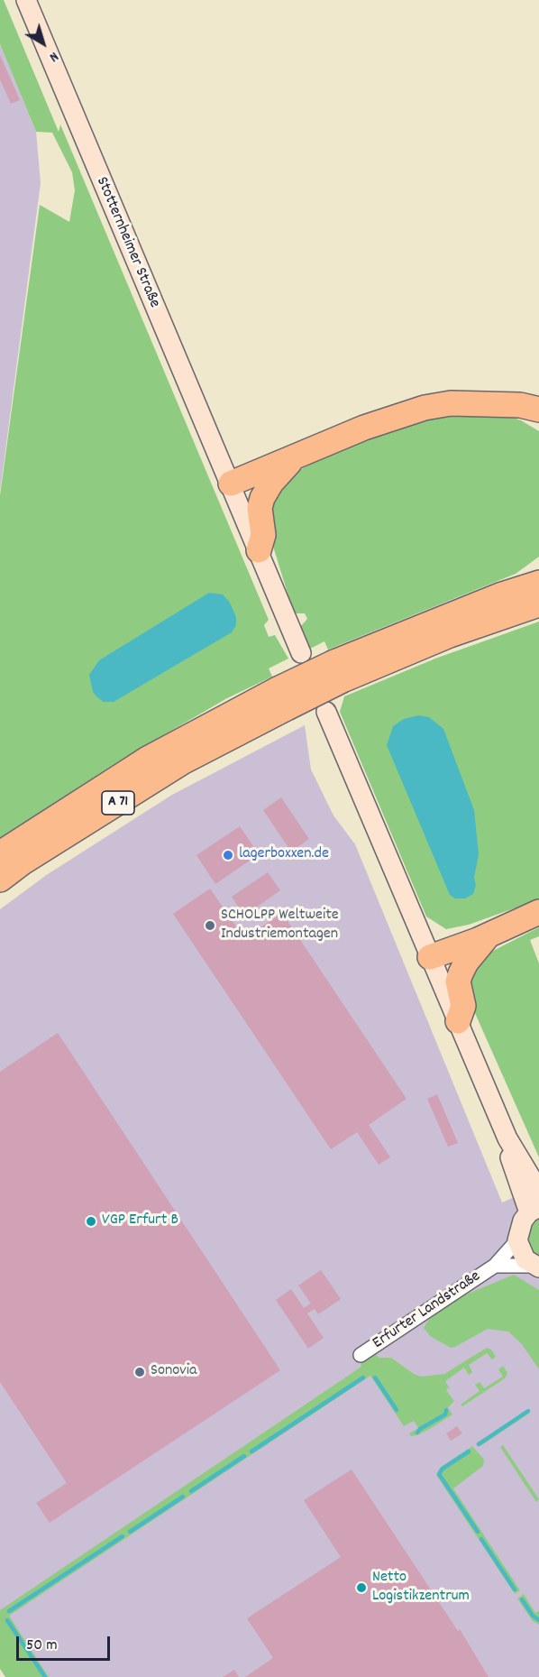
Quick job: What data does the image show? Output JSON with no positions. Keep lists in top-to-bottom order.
{
  "streets": {
    "highway": ["A 71"],
    "main road": ["Stotternheimer Straße"],
    "street": ["Erfurter Landstraße"]
  },
  "places": [
    "lagerboxxen.de",
    "SCHOLPP Weltweite Industriemontagen",
    "VGP Erfurt B",
    "Sonovia",
    "Netto Logistikzentrum"
  ],
  "scale_bar": "50 m",
  "north": "bottom right"
}
